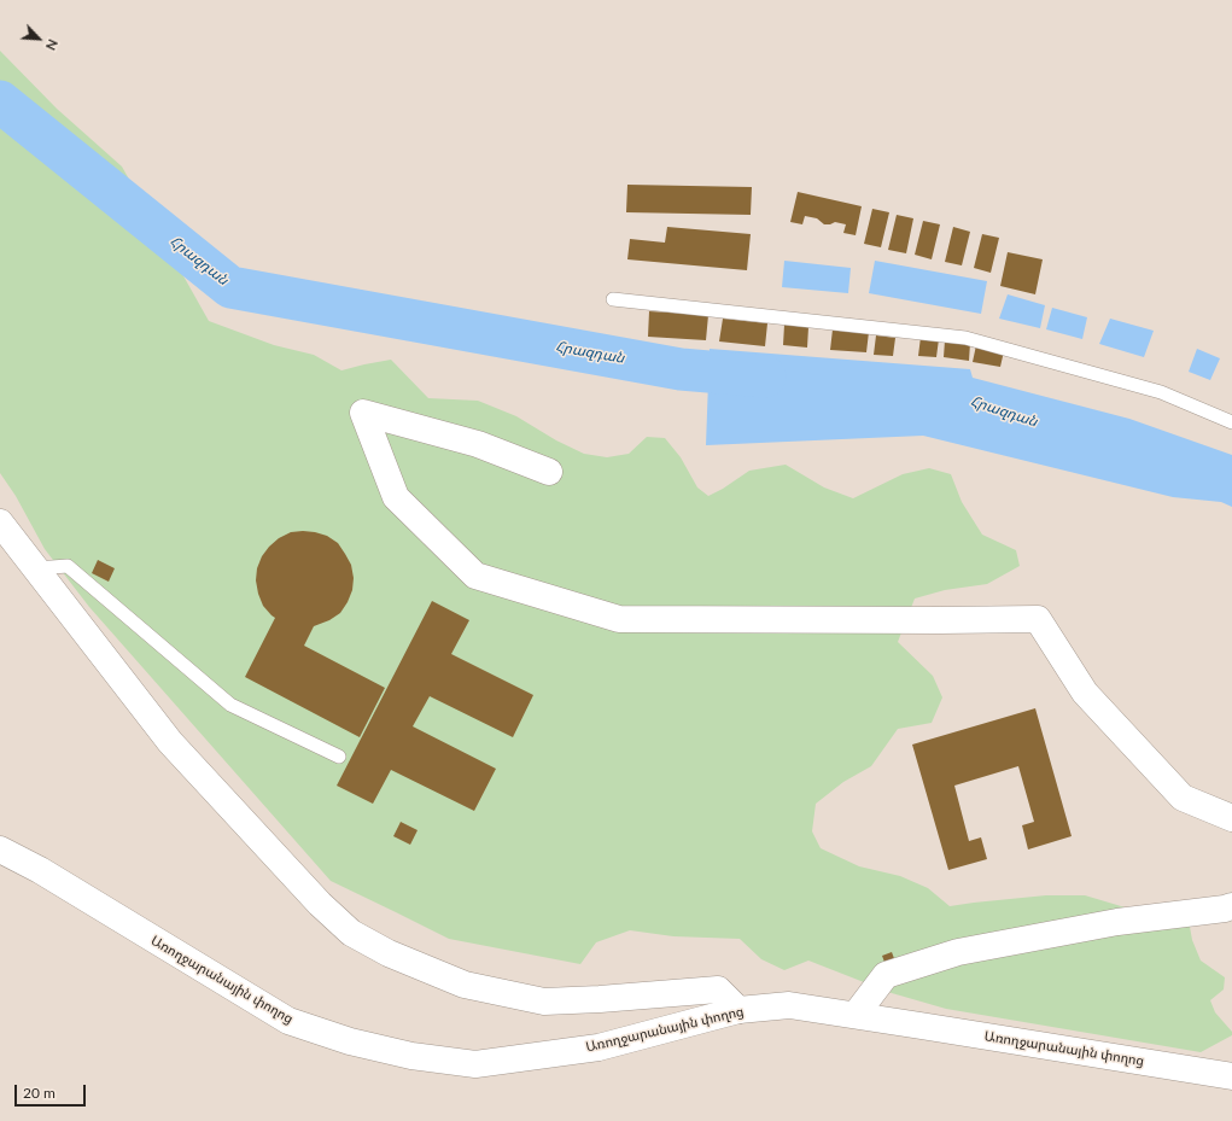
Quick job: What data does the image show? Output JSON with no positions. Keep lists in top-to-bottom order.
{
  "streets": {
    "street": ["Առողջարանային փողոց"]
  },
  "water": ["Հրազդան"],
  "scale_bar": "20 m",
  "north": "bottom right"
}
